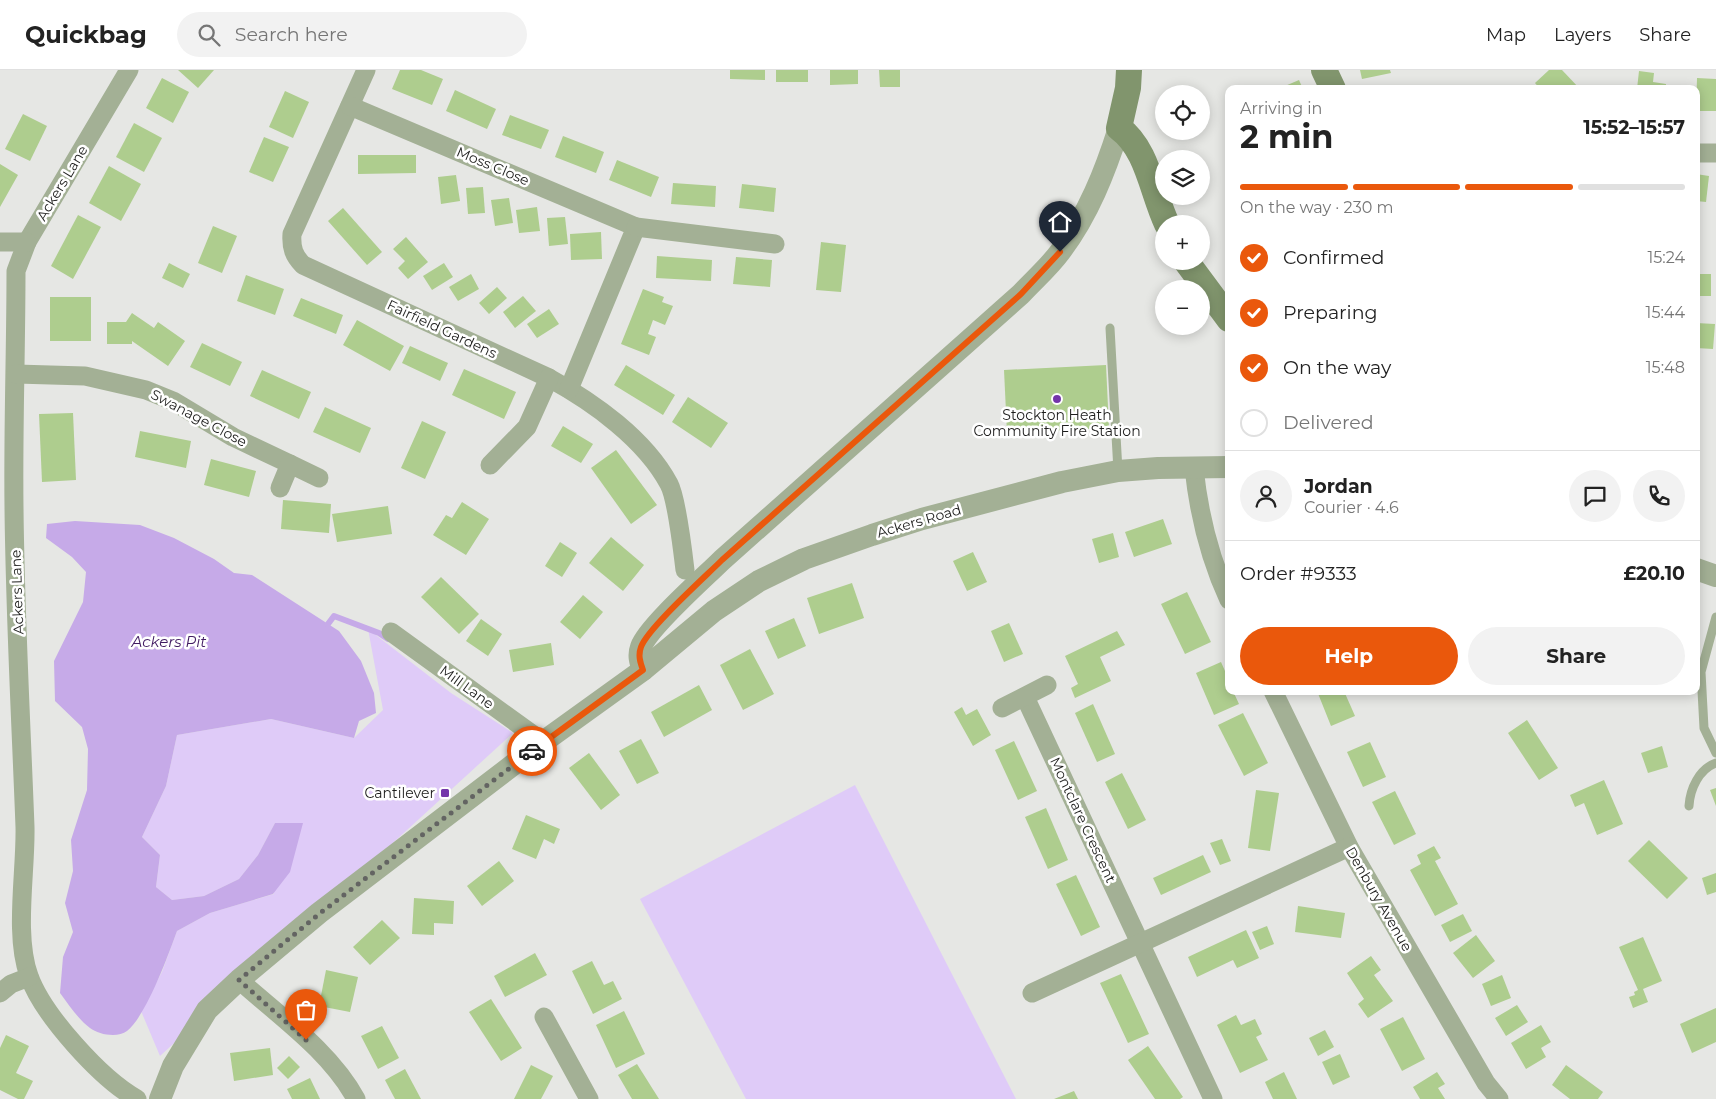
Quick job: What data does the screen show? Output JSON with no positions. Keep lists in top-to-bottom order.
{
  "streets": {
    "street": [
      "Moss Close",
      "Ackers Lane",
      "Fairfield Gardens",
      "Swanage Close",
      "Ackers Road",
      "Mill Lane",
      "Montclare Crescent",
      "Denbury Avenue"
    ]
  },
  "crossings": [
    ["Moss Close", "Fairfield Gardens"],
    ["Ackers Lane", "Swanage Close"],
    ["Ackers Road", "Mill Lane"]
  ],
  "water": ["Ackers Pit"],
  "places": {
    "other": ["Stockton Heath Community Fire Station"],
    "transit": ["Cantilever"]
  },
  "page": {
    "header": "Quickbag",
    "search": "Search here",
    "nav": ["Map", "Layers", "Share"],
    "map_buttons": ["+", "−"],
    "heading": ["2 min", "Arriving in", "15:52–15:57"],
    "panel": [
      "Jordan",
      "Courier · 4.6",
      "Order #9333",
      "£20.10"
    ],
    "bar": "On the way · 230 m",
    "list": [
      ["Confirmed", "15:24"],
      ["Preparing", "15:44"],
      ["On the way", "15:48"],
      "Delivered"
    ],
    "buttons": ["Help", "Share"]
  }
}
